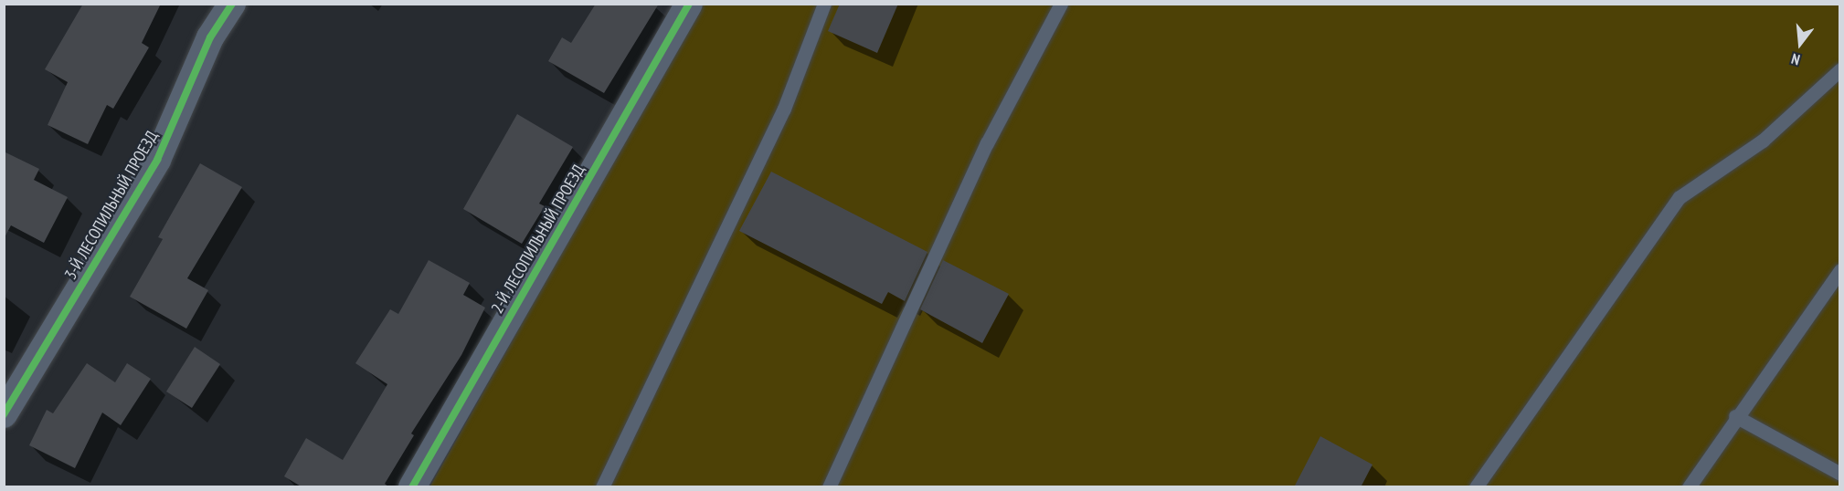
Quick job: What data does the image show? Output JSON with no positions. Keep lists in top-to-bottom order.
{
  "streets": {
    "street": ["3-Й ЛЕСОПИЛЬНЫЙ ПРОЕЗД", "2-Й ЛЕСОПИЛЬНЫЙ ПРОЕЗД"]
  },
  "north": "bottom"
}
